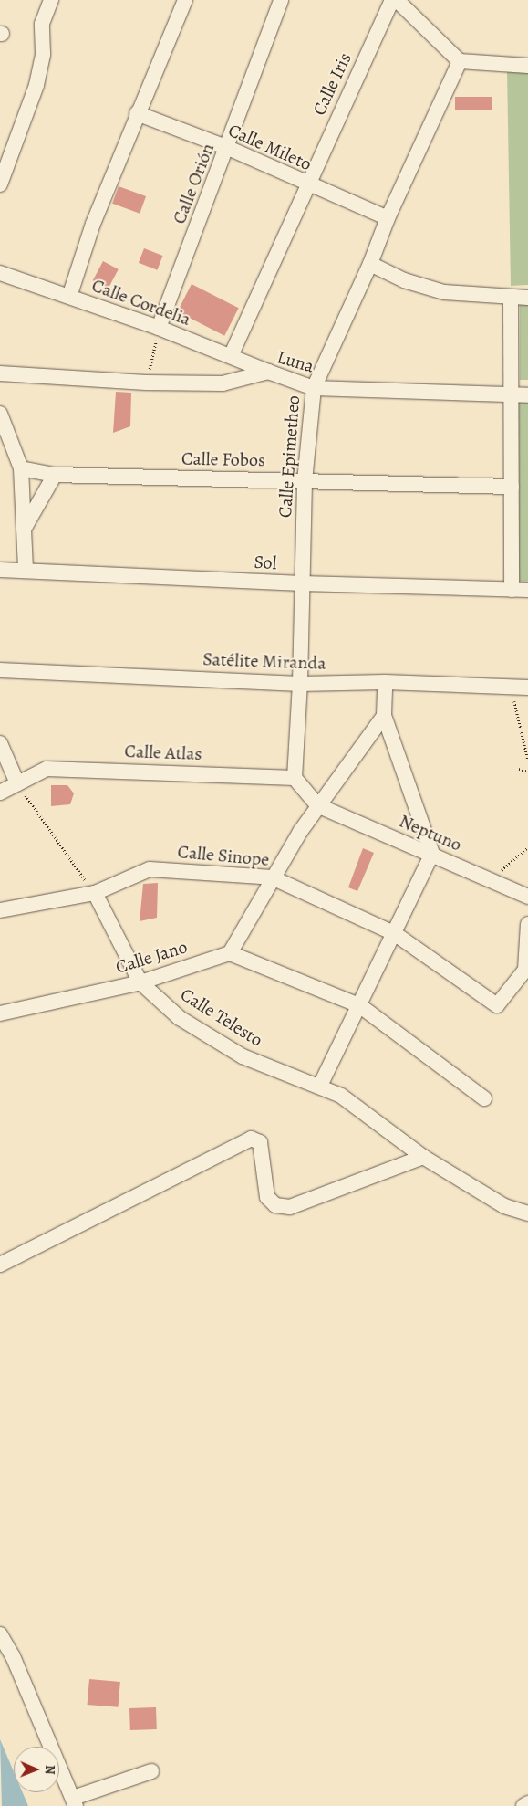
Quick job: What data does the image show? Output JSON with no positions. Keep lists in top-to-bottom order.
{
  "streets": {
    "street": [
      "Calle Iris",
      "Calle Mileto",
      "Calle Orión",
      "Calle Cordelia",
      "Luna",
      "Calle Epimetheo",
      "Calle Fobos",
      "Sol",
      "Satélite Miranda",
      "Calle Atlas",
      "Neptuno",
      "Calle Sinope",
      "Calle Jano",
      "Calle Telesto"
    ]
  },
  "crossings": [
    ["Calle Iris", "Calle Mileto"],
    ["Calle Iris", "Calle Cordelia"],
    ["Calle Mileto", "Calle Orión"],
    ["Calle Mileto", "Calle Epimetheo"],
    ["Calle Orión", "Calle Cordelia"],
    ["Calle Cordelia", "Luna"],
    ["Luna", "Calle Epimetheo"],
    ["Calle Epimetheo", "Calle Fobos"],
    ["Calle Epimetheo", "Sol"],
    ["Calle Epimetheo", "Satélite Miranda"],
    ["Calle Epimetheo", "Calle Atlas"],
    ["Calle Sinope", "Calle Telesto"],
    ["Calle Jano", "Calle Telesto"]
  ],
  "north": "right"
}
